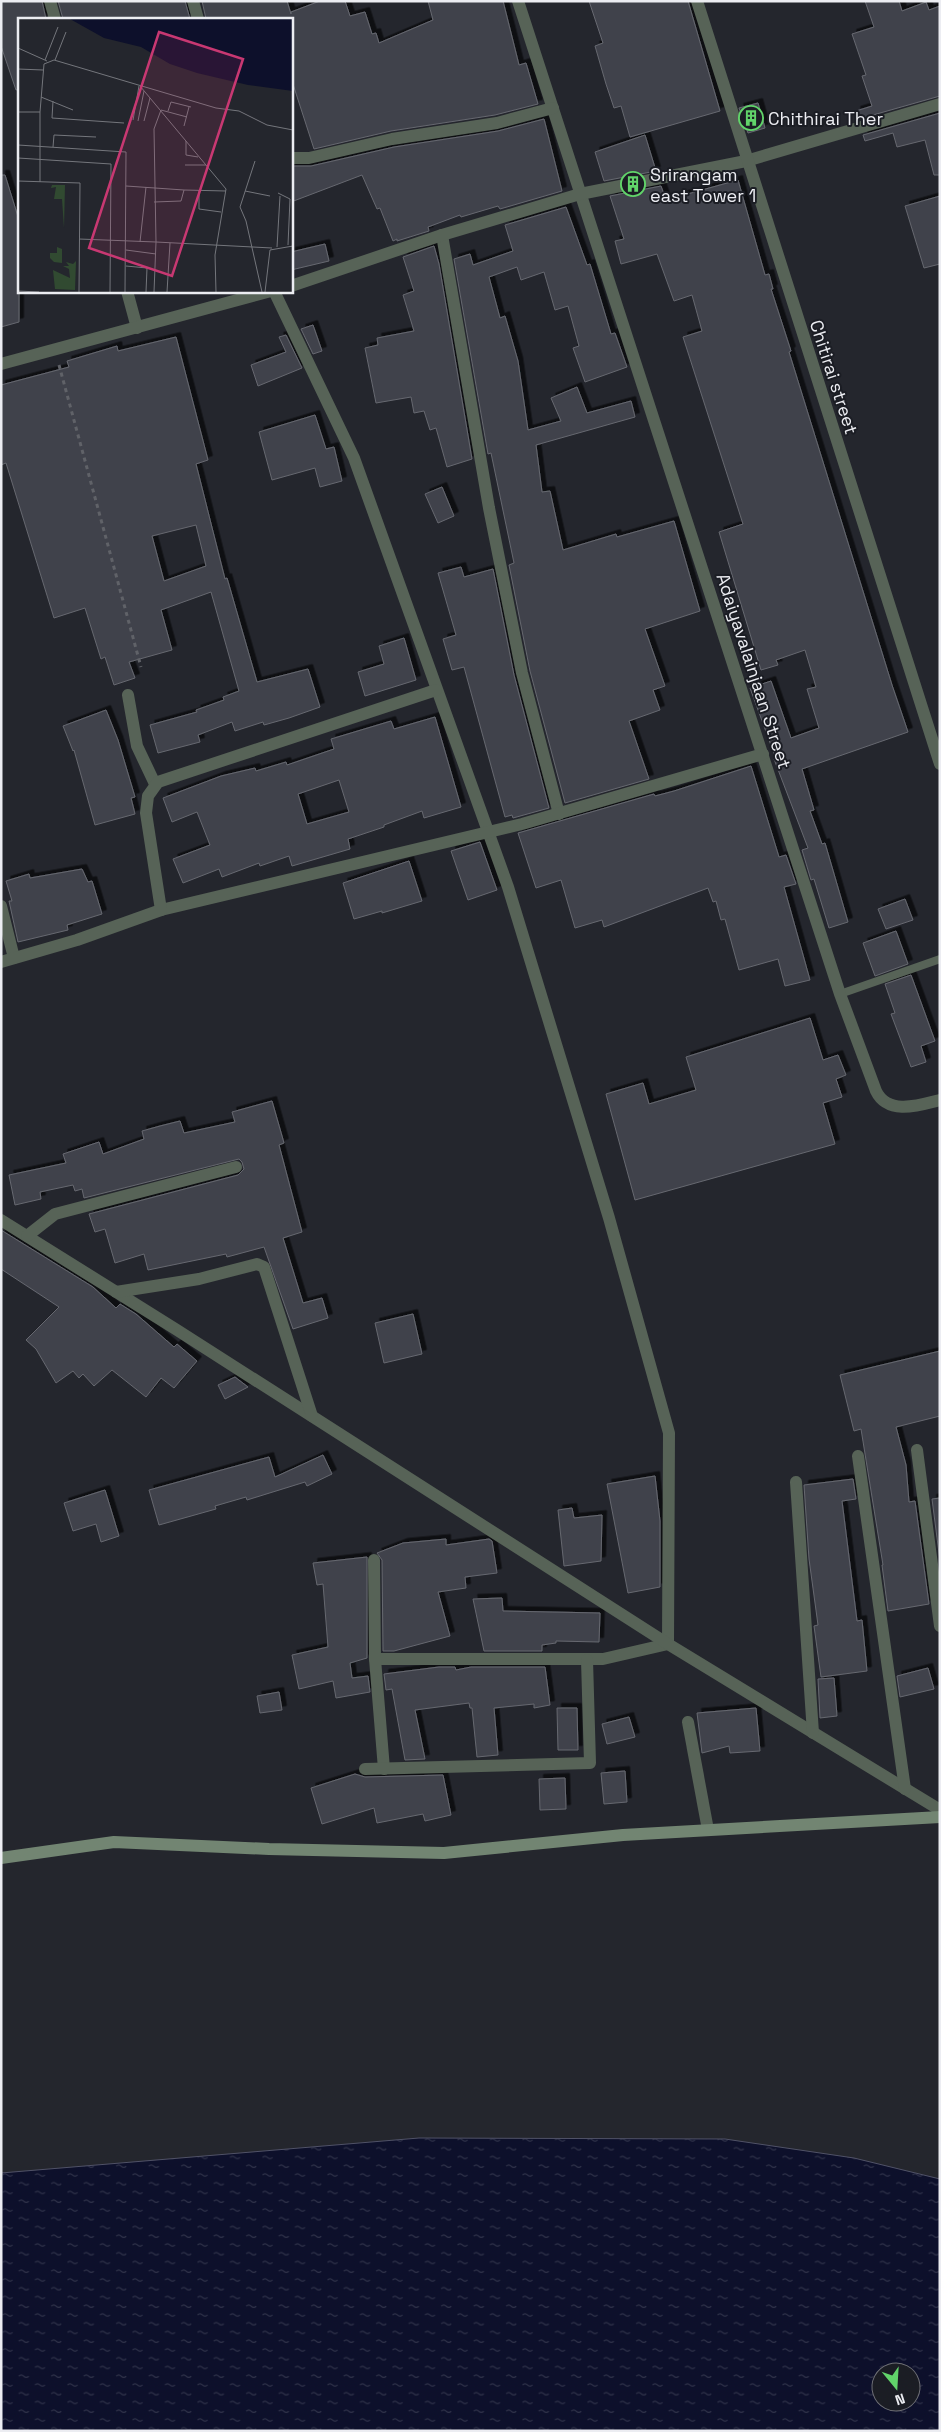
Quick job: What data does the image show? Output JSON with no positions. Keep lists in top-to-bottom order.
{
  "streets": {
    "street": ["Chitirai street", "Adaiyavalainjaan Street"]
  },
  "places": {
    "building": ["Chithirai Ther", "Srirangam east Tower 1"]
  },
  "north": "bottom"
}
